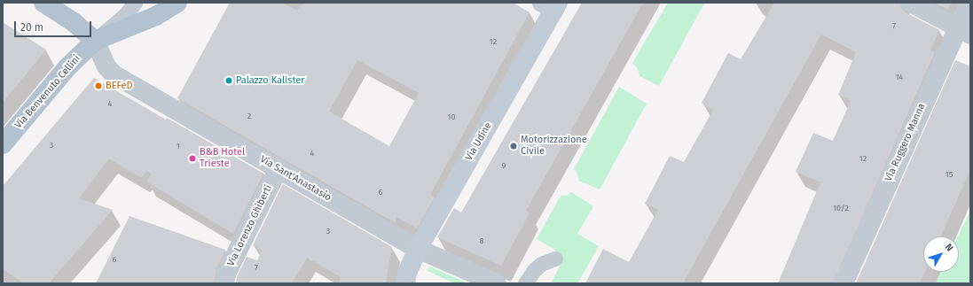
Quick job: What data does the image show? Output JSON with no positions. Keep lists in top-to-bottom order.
{
  "streets": {
    "main road": ["Via Benvenuto Cellini", "Via Udine"],
    "street": ["Via Ruggero Manna", "Via Sant'Anastasio", "Via Lorenzo Ghiberti"]
  },
  "crossings": [
    ["Via Benvenuto Cellini", "Via Sant'Anastasio"],
    ["Via Udine", "Via Sant'Anastasio"],
    ["Via Sant'Anastasio", "Via Lorenzo Ghiberti"]
  ],
  "places": [
    "Palazzo Kalister",
    "BEFeD",
    "Motorizzazione Civile",
    "B&B Hotel Trieste"
  ],
  "house_numbers": [
    "7",
    "12",
    "14",
    "4",
    "2",
    "10",
    "3",
    "1",
    "4",
    "12",
    "9",
    "15",
    "6",
    "10/2",
    "3",
    "8",
    "6",
    "7"
  ],
  "scale_bar": "20 m",
  "north": "top right"
}
